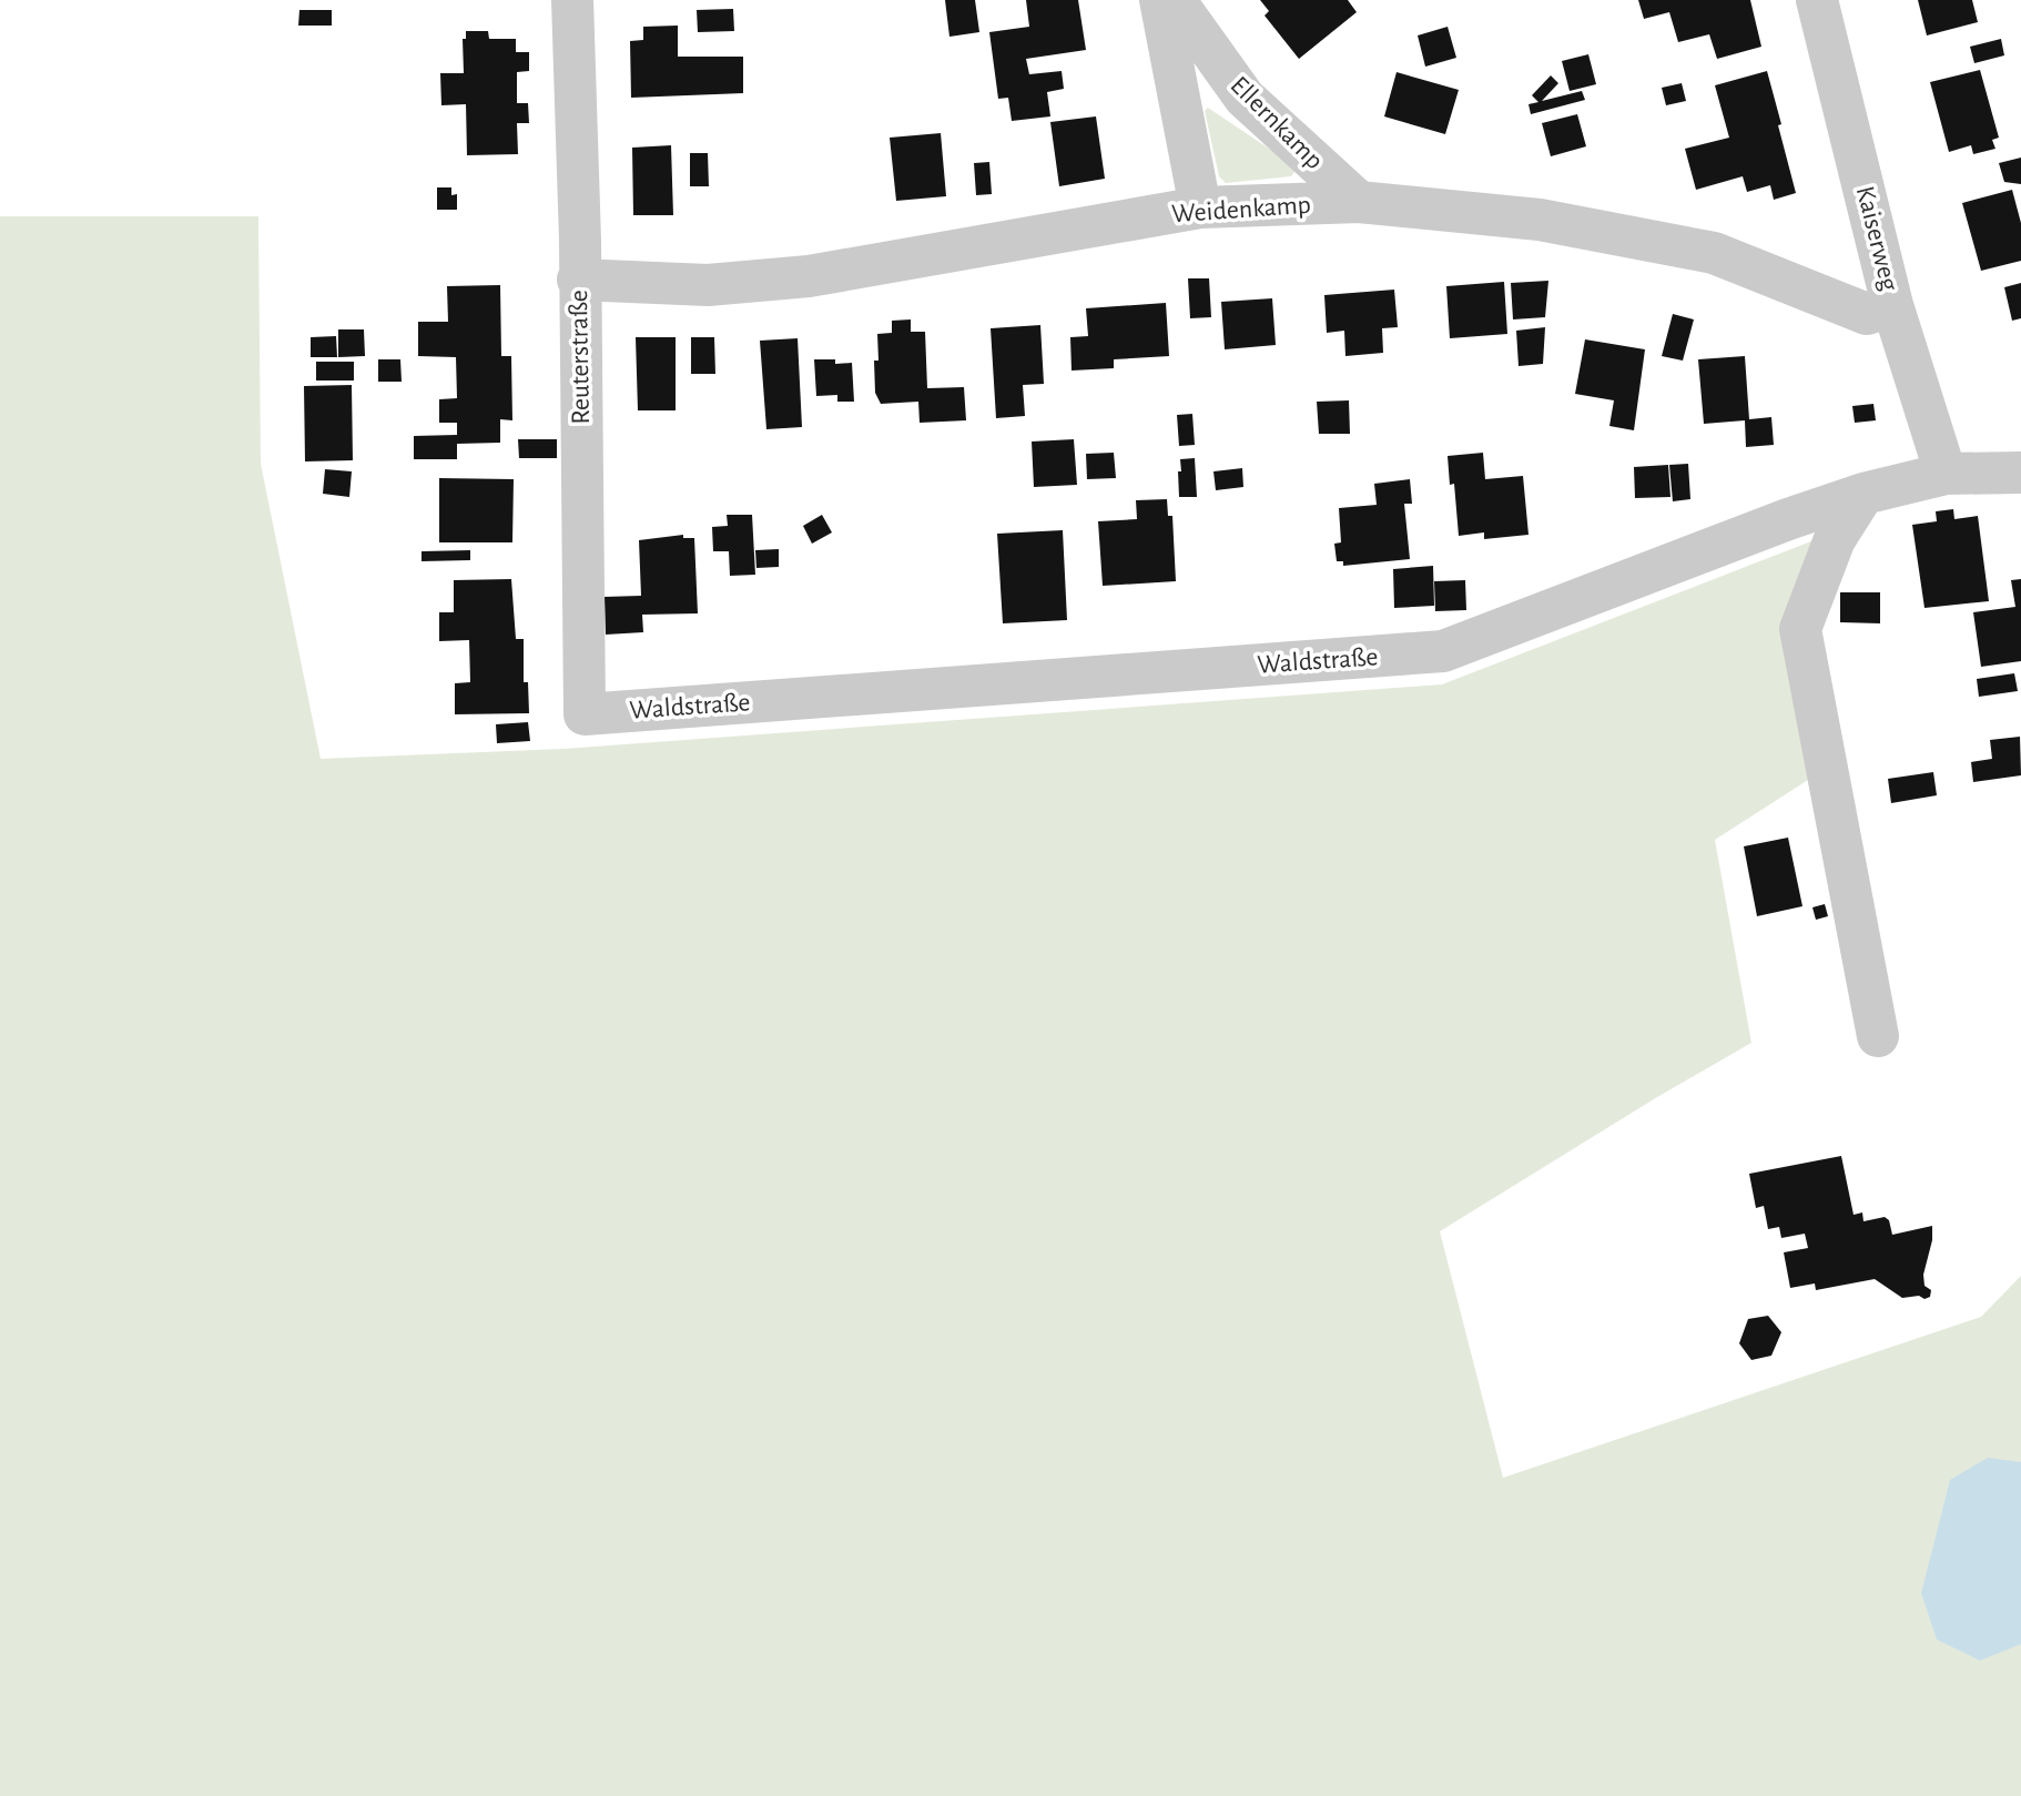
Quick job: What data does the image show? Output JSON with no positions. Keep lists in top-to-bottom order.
{
  "streets": {
    "street": [
      "Ellernkamp",
      "Weidenkamp",
      "Kaiserweg",
      "Reuterstraße",
      "Waldstraße"
    ]
  },
  "crossings": [
    ["Ellernkamp", "Weidenkamp"],
    ["Weidenkamp", "Kaiserweg"],
    ["Weidenkamp", "Reuterstraße"],
    ["Kaiserweg", "Waldstraße"],
    ["Reuterstraße", "Waldstraße"]
  ]
}
